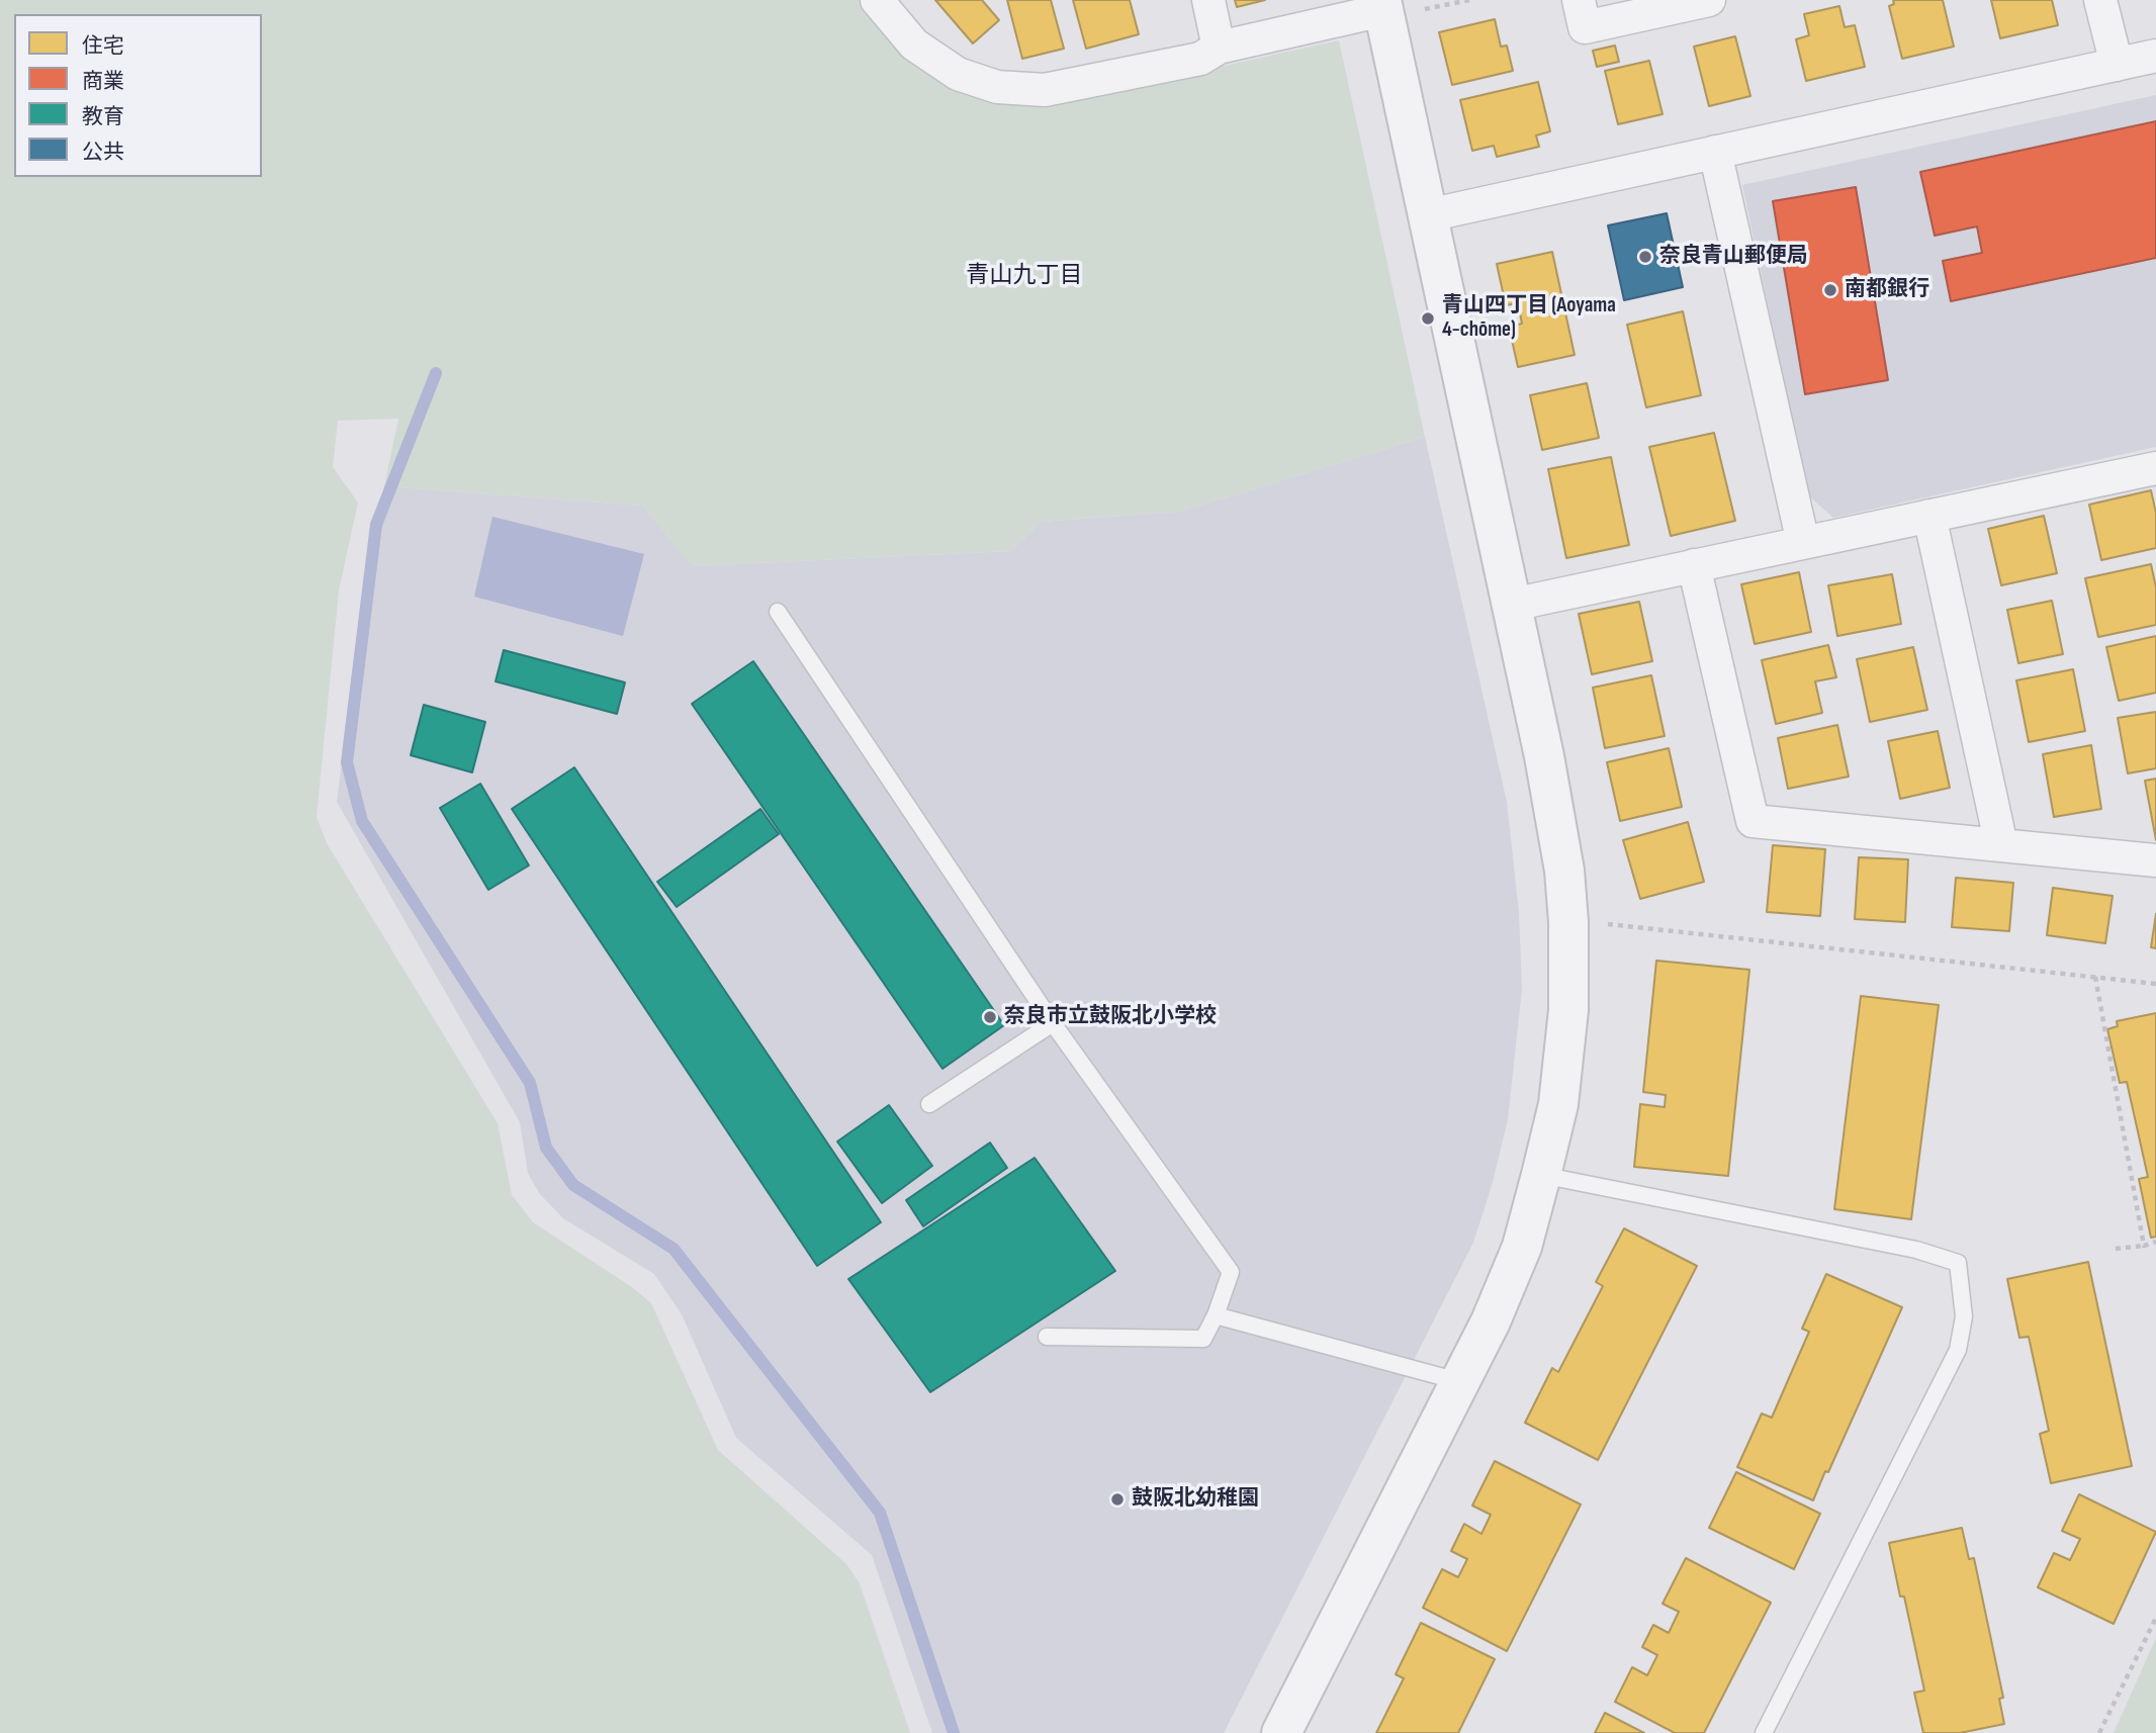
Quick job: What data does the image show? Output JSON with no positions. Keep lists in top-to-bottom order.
{
  "districts": ["青山九丁目"],
  "places": [
    "奈良青山郵便局",
    "南都銀行",
    "青山四丁目 (Aoyama 4-chōme)",
    "奈良市立鼓阪北小学校",
    "鼓阪北幼稚園"
  ],
  "legend": [
    "住宅",
    "商業",
    "教育",
    "公共"
  ]
}
